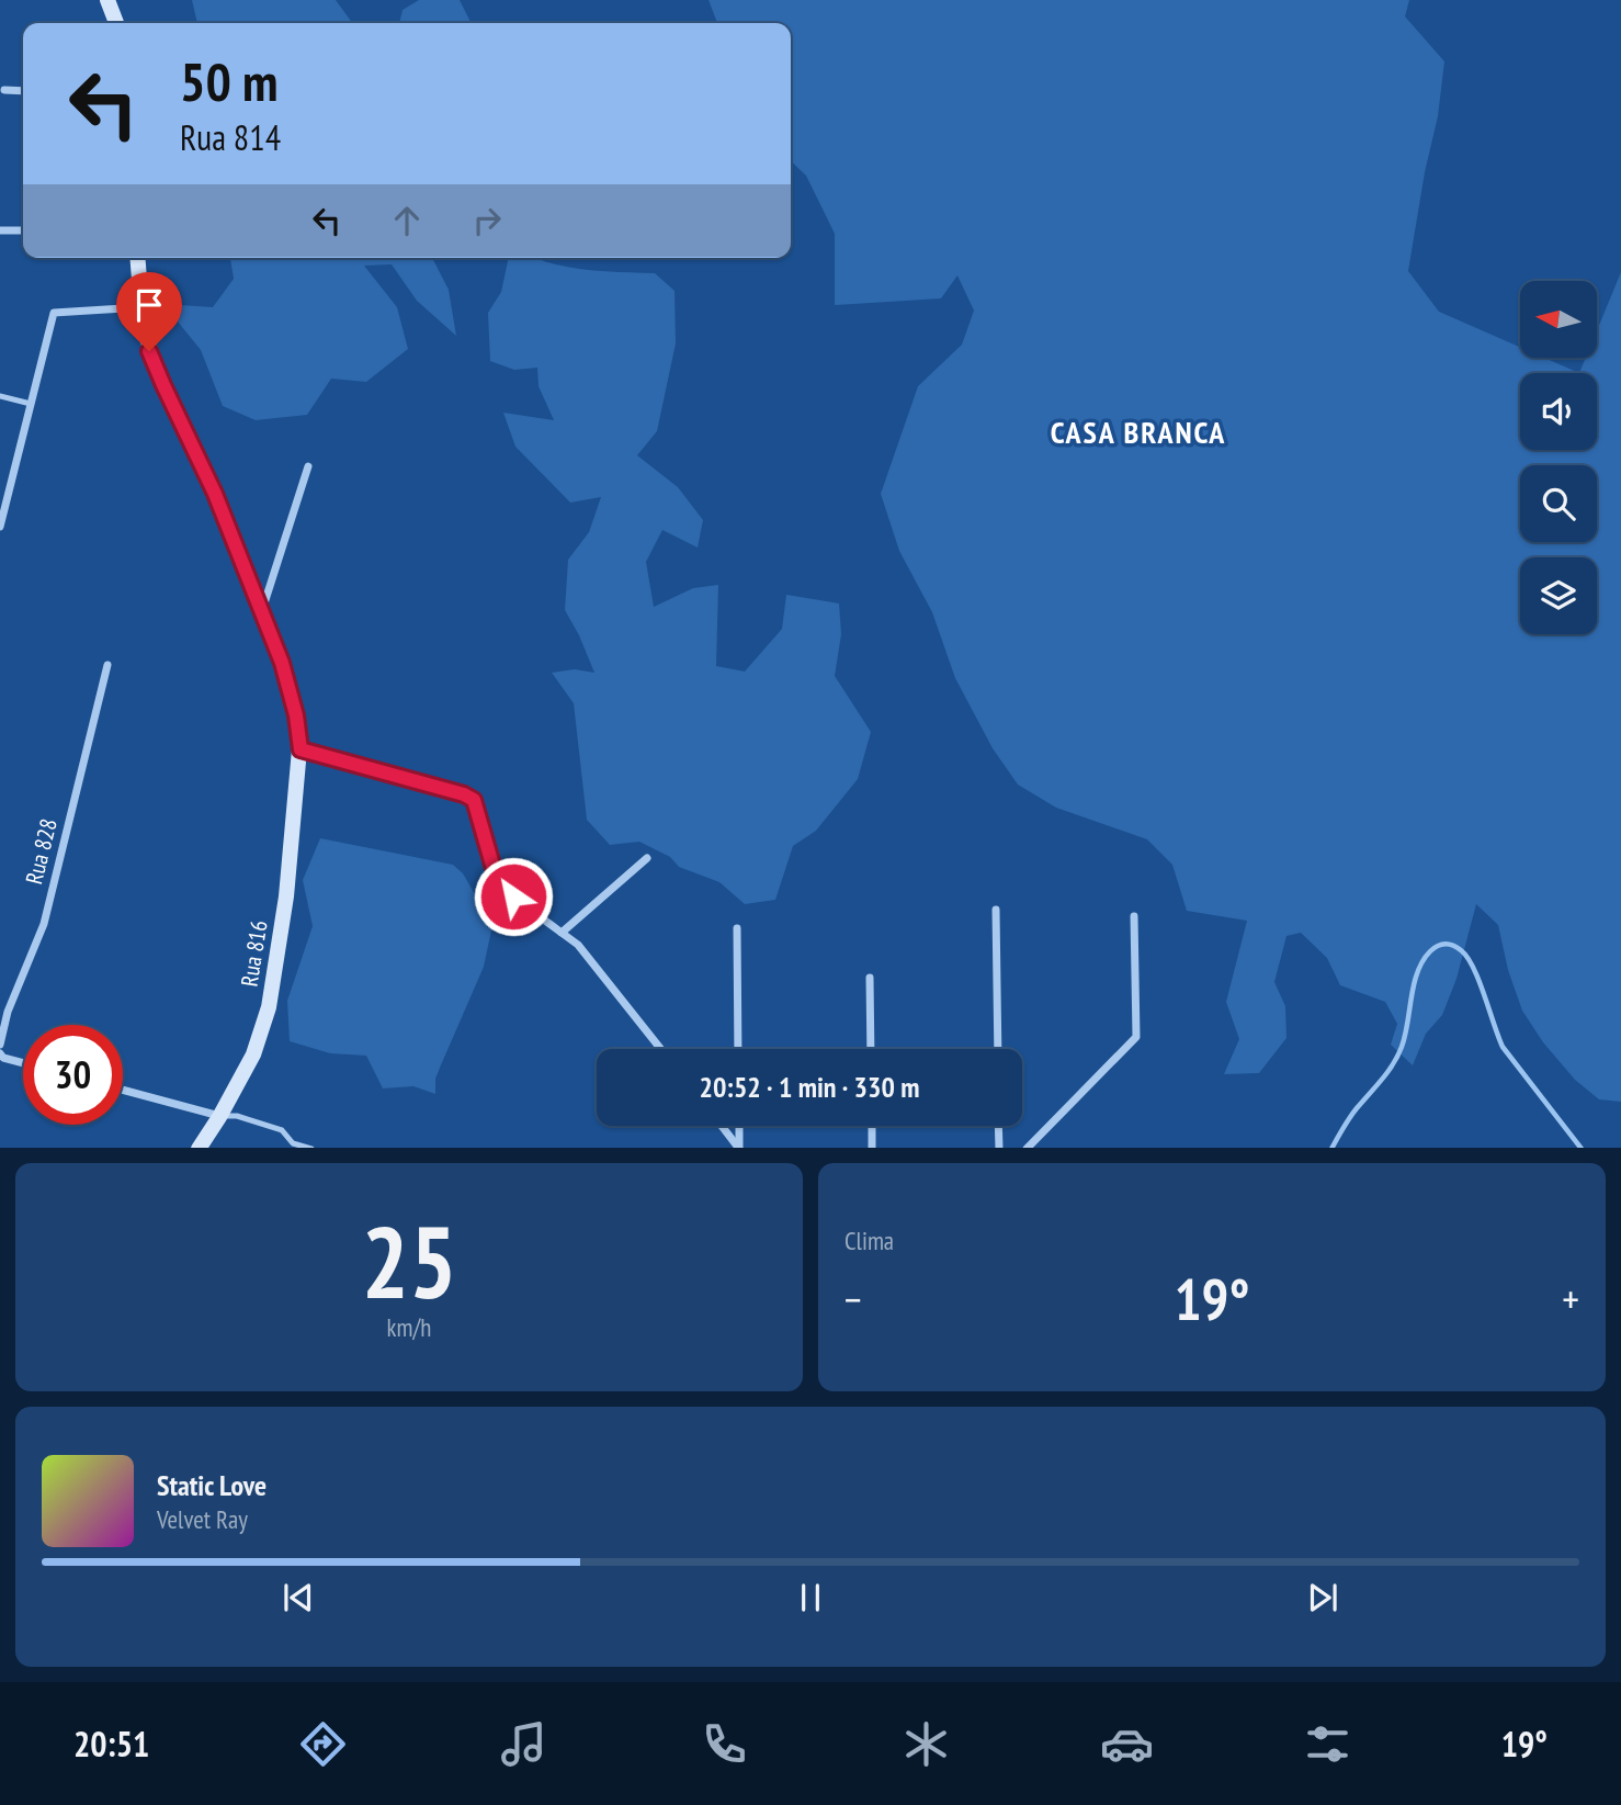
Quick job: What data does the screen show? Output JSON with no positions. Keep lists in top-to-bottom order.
{
  "streets": {
    "main road": ["Rua 816"],
    "street": ["Rua 828"]
  },
  "districts": ["CASA BRANCA"],
  "north": "left",
  "page": {
    "turn": ["50 m", "Rua 814"],
    "limit": "30",
    "trip": "20:52 · 1 min · 330 m",
    "tile": [
      ["25", "km/h"],
      "Clima"
    ],
    "heat": ["−", "19°", "+"],
    "song": ["Static Love", "Velvet Ray"],
    "tabs": ["20:51", "19°"]
  }
}
